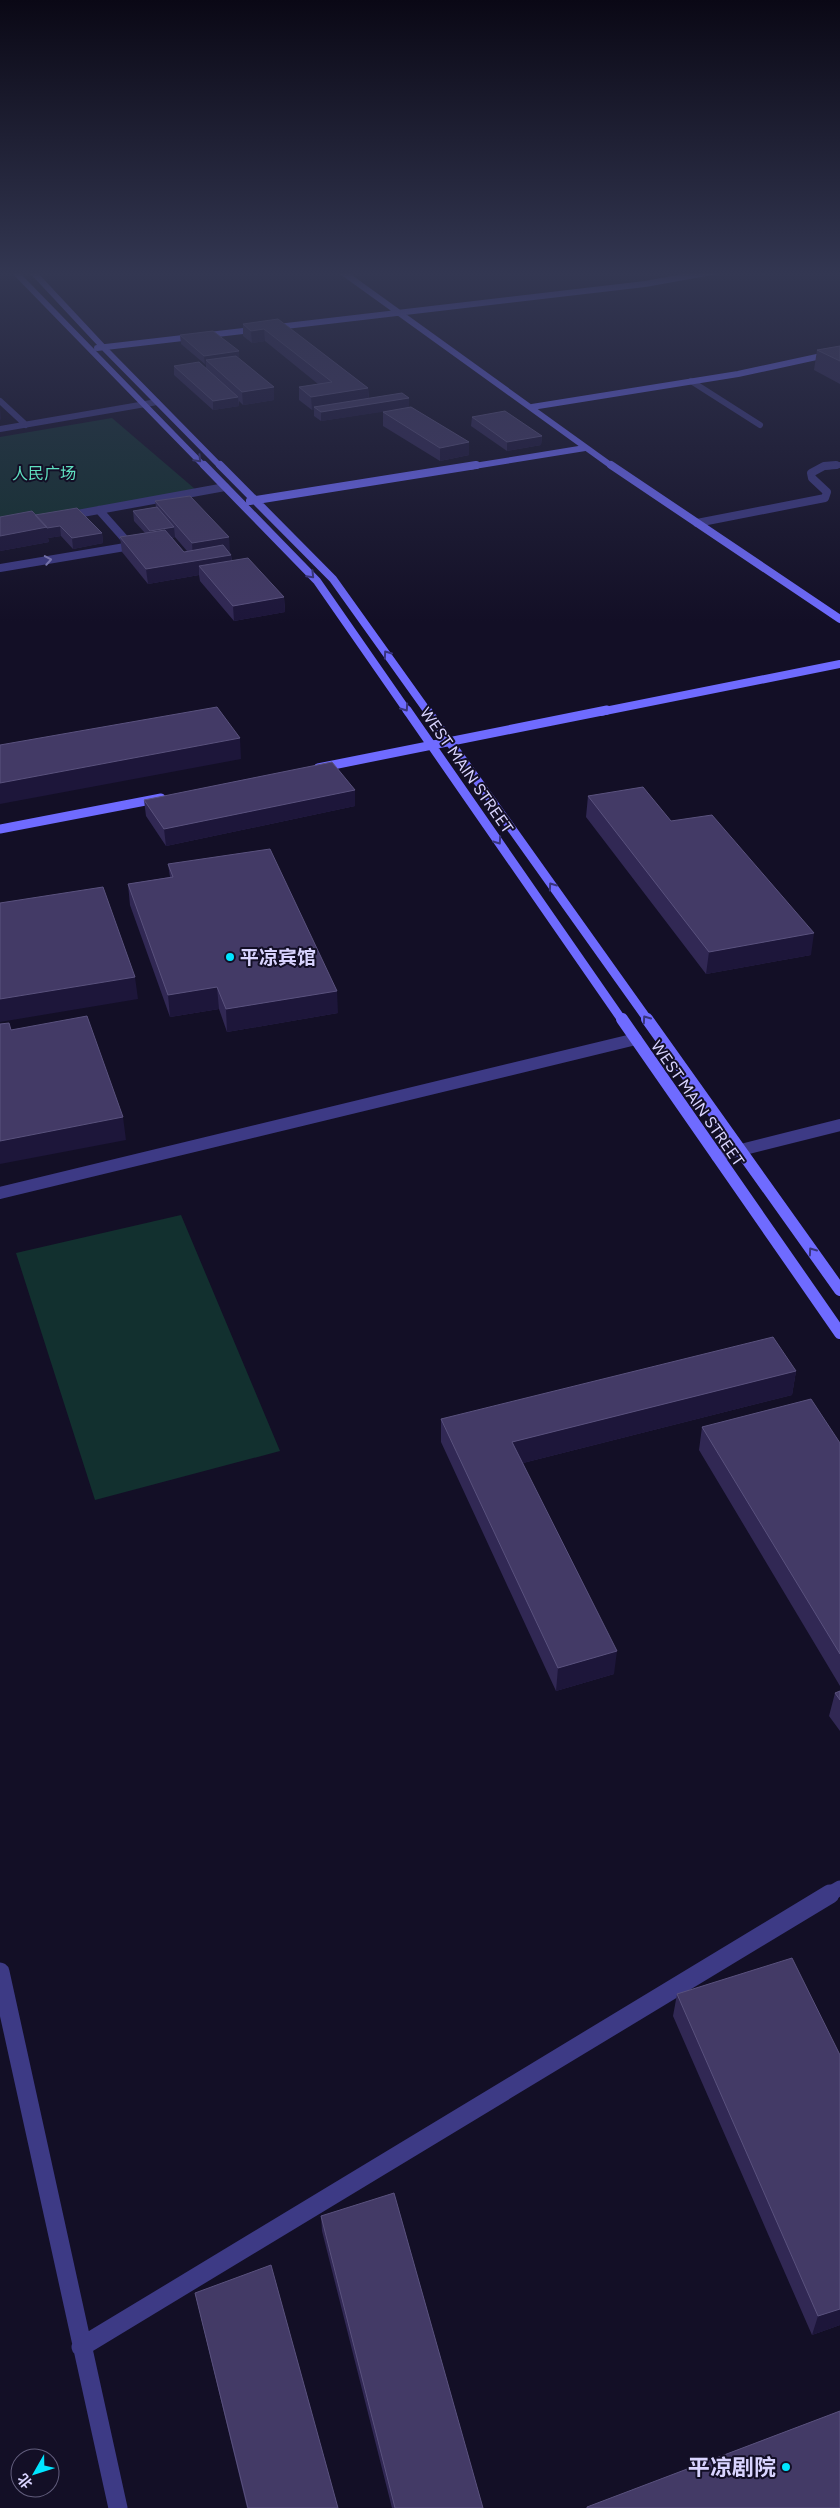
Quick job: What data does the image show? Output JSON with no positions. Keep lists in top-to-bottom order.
{
  "streets": {
    "main road": ["WEST MAIN STREET"]
  },
  "parks": ["人民广场"],
  "places": ["平凉宾馆", "平凉剧院"],
  "north": "bottom left"
}
